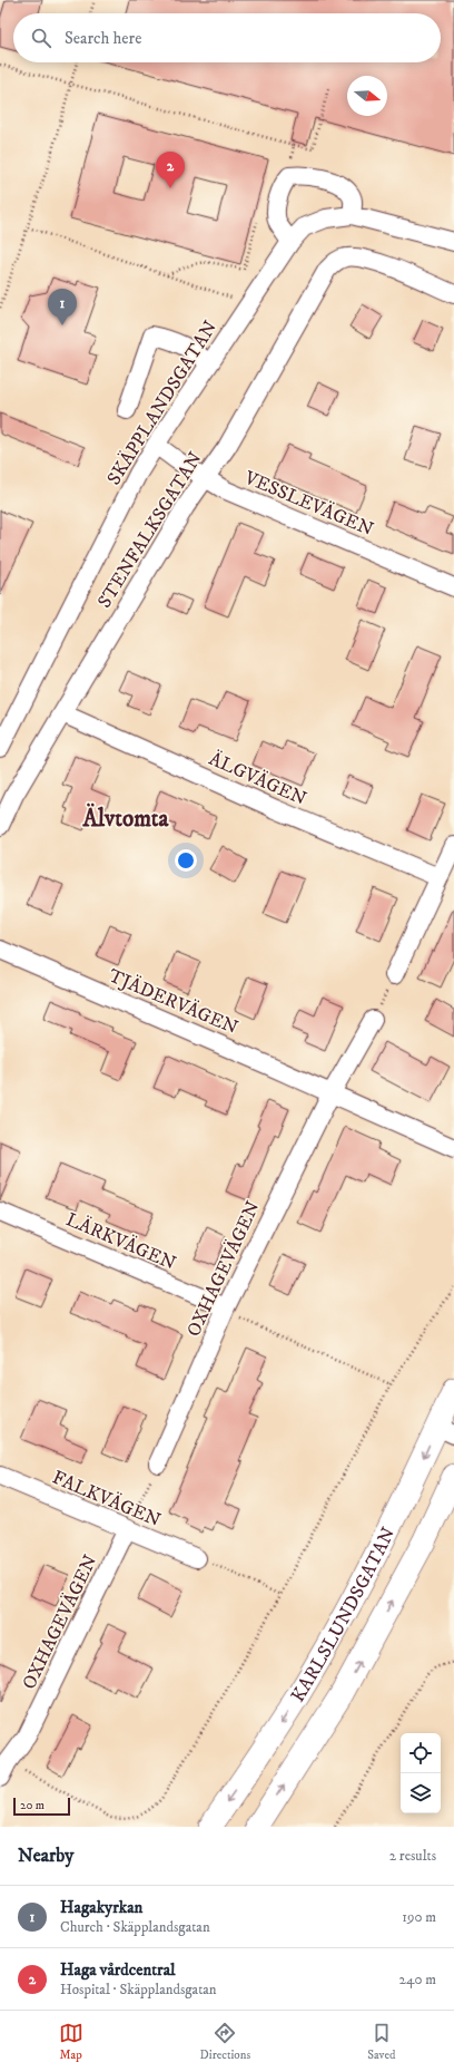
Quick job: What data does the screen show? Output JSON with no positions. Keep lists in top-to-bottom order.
{
  "streets": {
    "main road": ["KARLSLUNDSGATAN"],
    "street": [
      "SKÄPPLANDSGATAN",
      "VESSLEVÄGEN",
      "STENFALKSGATAN",
      "ÄLGVÄGEN",
      "TJÄDERVÄGEN",
      "LÄRKVÄGEN",
      "OXHAGEVÄGEN",
      "FALKVÄGEN"
    ]
  },
  "crossings": [
    ["SKÄPPLANDSGATAN", "VESSLEVÄGEN"],
    ["VESSLEVÄGEN", "STENFALKSGATAN"],
    ["STENFALKSGATAN", "ÄLGVÄGEN"],
    ["TJÄDERVÄGEN", "OXHAGEVÄGEN"],
    ["LÄRKVÄGEN", "OXHAGEVÄGEN"],
    ["OXHAGEVÄGEN", "FALKVÄGEN"]
  ],
  "districts": ["Älvtomta"],
  "scale_bar": "20 m",
  "north": "right",
  "page": {
    "search": "Search here",
    "pins": ["2", "1"],
    "scale": "20 m",
    "heading": ["Nearby", "2 results"],
    "list": [
      {
        "mark": "1",
        "name": "Hagakyrkan",
        "note": "Church · Skäpplandsgatan",
        "value": "190 m"
      },
      {
        "mark": "2",
        "name": "Haga vårdcentral",
        "note": "Hospital · Skäpplandsgatan",
        "value": "240 m"
      }
    ],
    "nav": ["Map", "Directions", "Saved"]
  }
}
